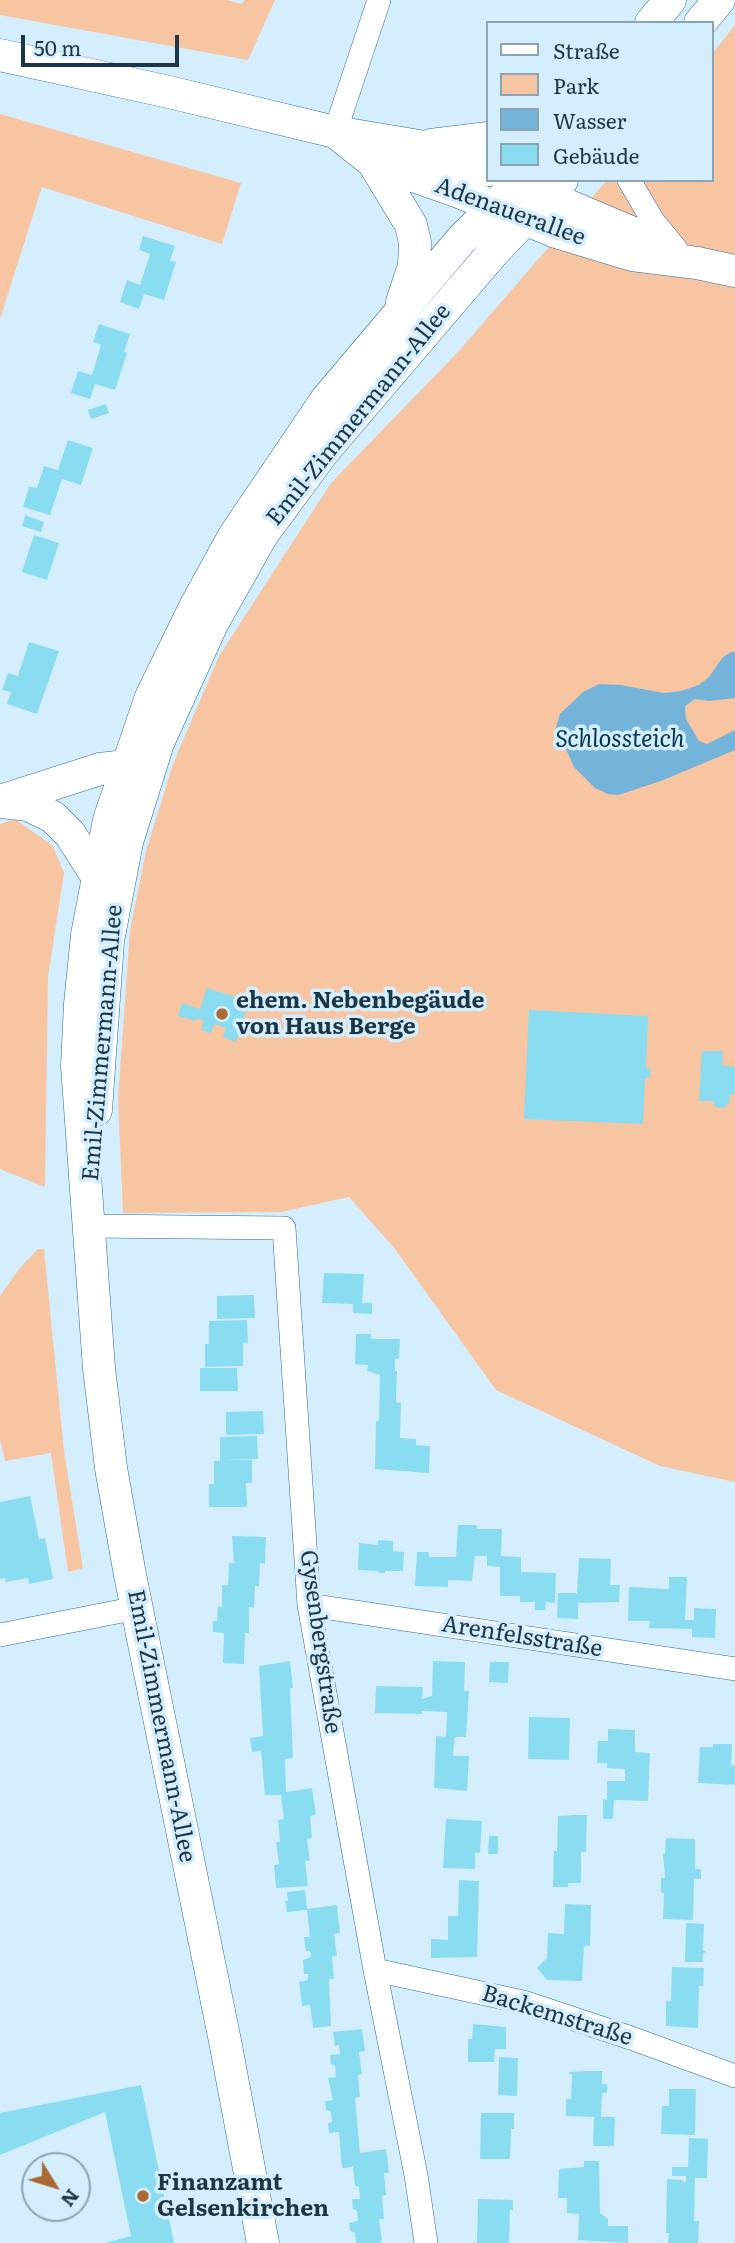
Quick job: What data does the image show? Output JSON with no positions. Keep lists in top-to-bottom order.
{
  "streets": {
    "main road": ["Adenauerallee", "Emil-Zimmermann-Allee"],
    "street": ["Arenfelsstraße", "Gysenbergstraße", "Backemstraße"]
  },
  "crossings": [
    ["Adenauerallee", "Emil-Zimmermann-Allee"],
    ["Emil-Zimmermann-Allee", "Gysenbergstraße"],
    ["Arenfelsstraße", "Gysenbergstraße"],
    ["Gysenbergstraße", "Backemstraße"]
  ],
  "water": ["Schlossteich"],
  "places": ["ehem. Nebenbegäude von Haus Berge", "Finanzamt Gelsenkirchen"],
  "legend": [
    "Straße",
    "Park",
    "Wasser",
    "Gebäude"
  ],
  "scale_bar": "50 m",
  "north": "bottom right"
}
